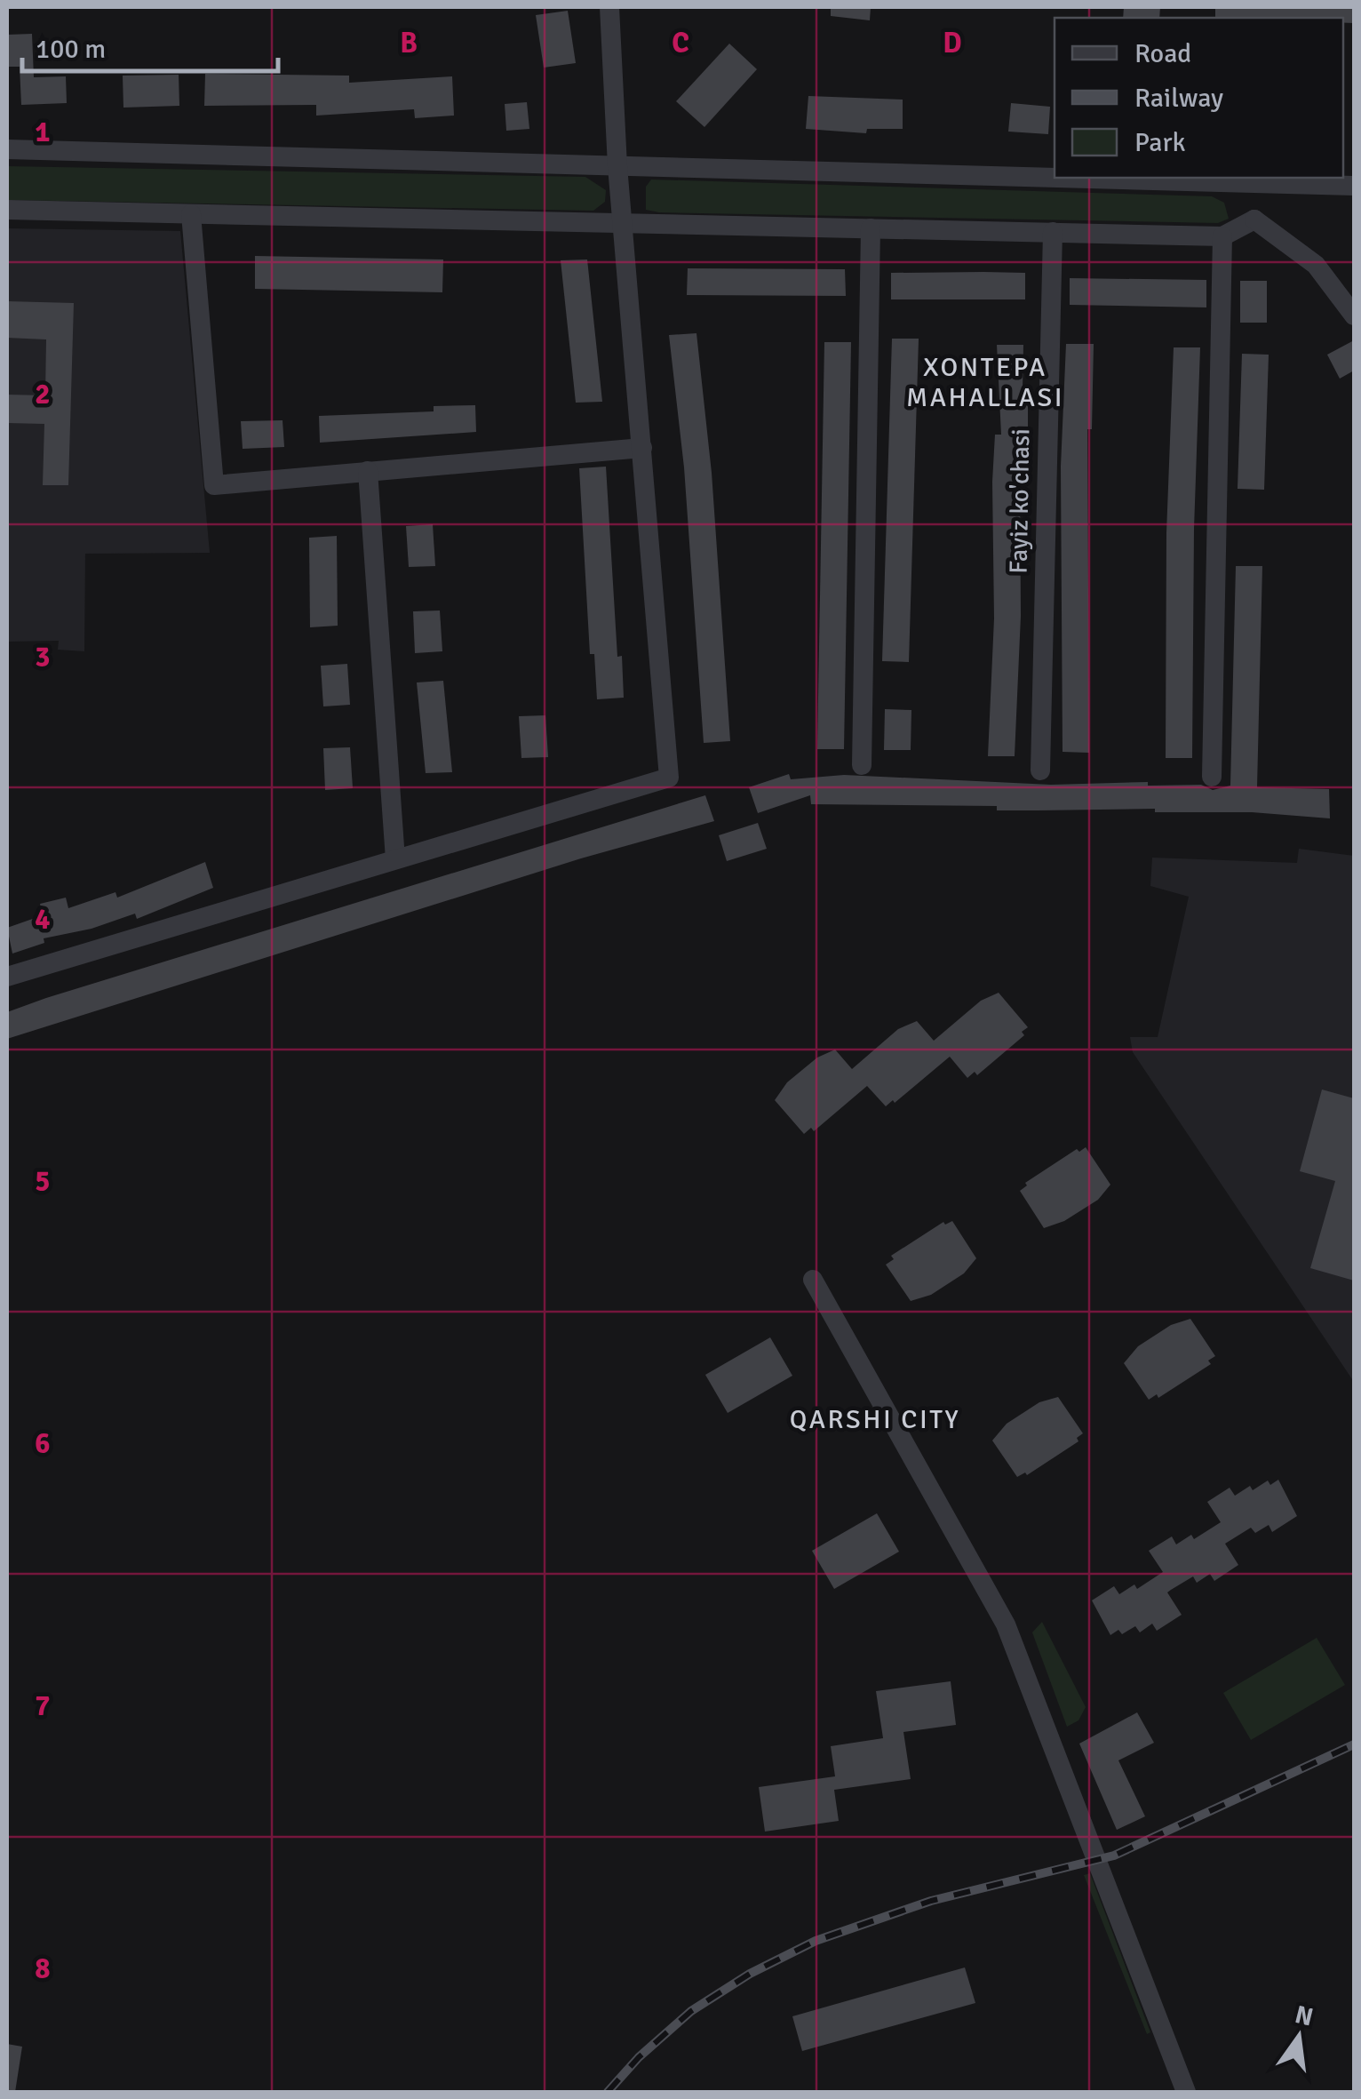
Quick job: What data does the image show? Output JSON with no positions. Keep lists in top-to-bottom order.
{
  "streets": {
    "street": ["Fayiz ko'chasi"]
  },
  "districts": ["XONTEPA MAHALLASI", "QARSHI CITY"],
  "legend": ["Road", "Railway", "Park"],
  "scale_bar": "100 m",
  "north": "top",
  "grid": {
    "columns": ["B", "C", "D"],
    "rows": [
      "1",
      "2",
      "3",
      "4",
      "5",
      "6",
      "7",
      "8"
    ]
  }
}
